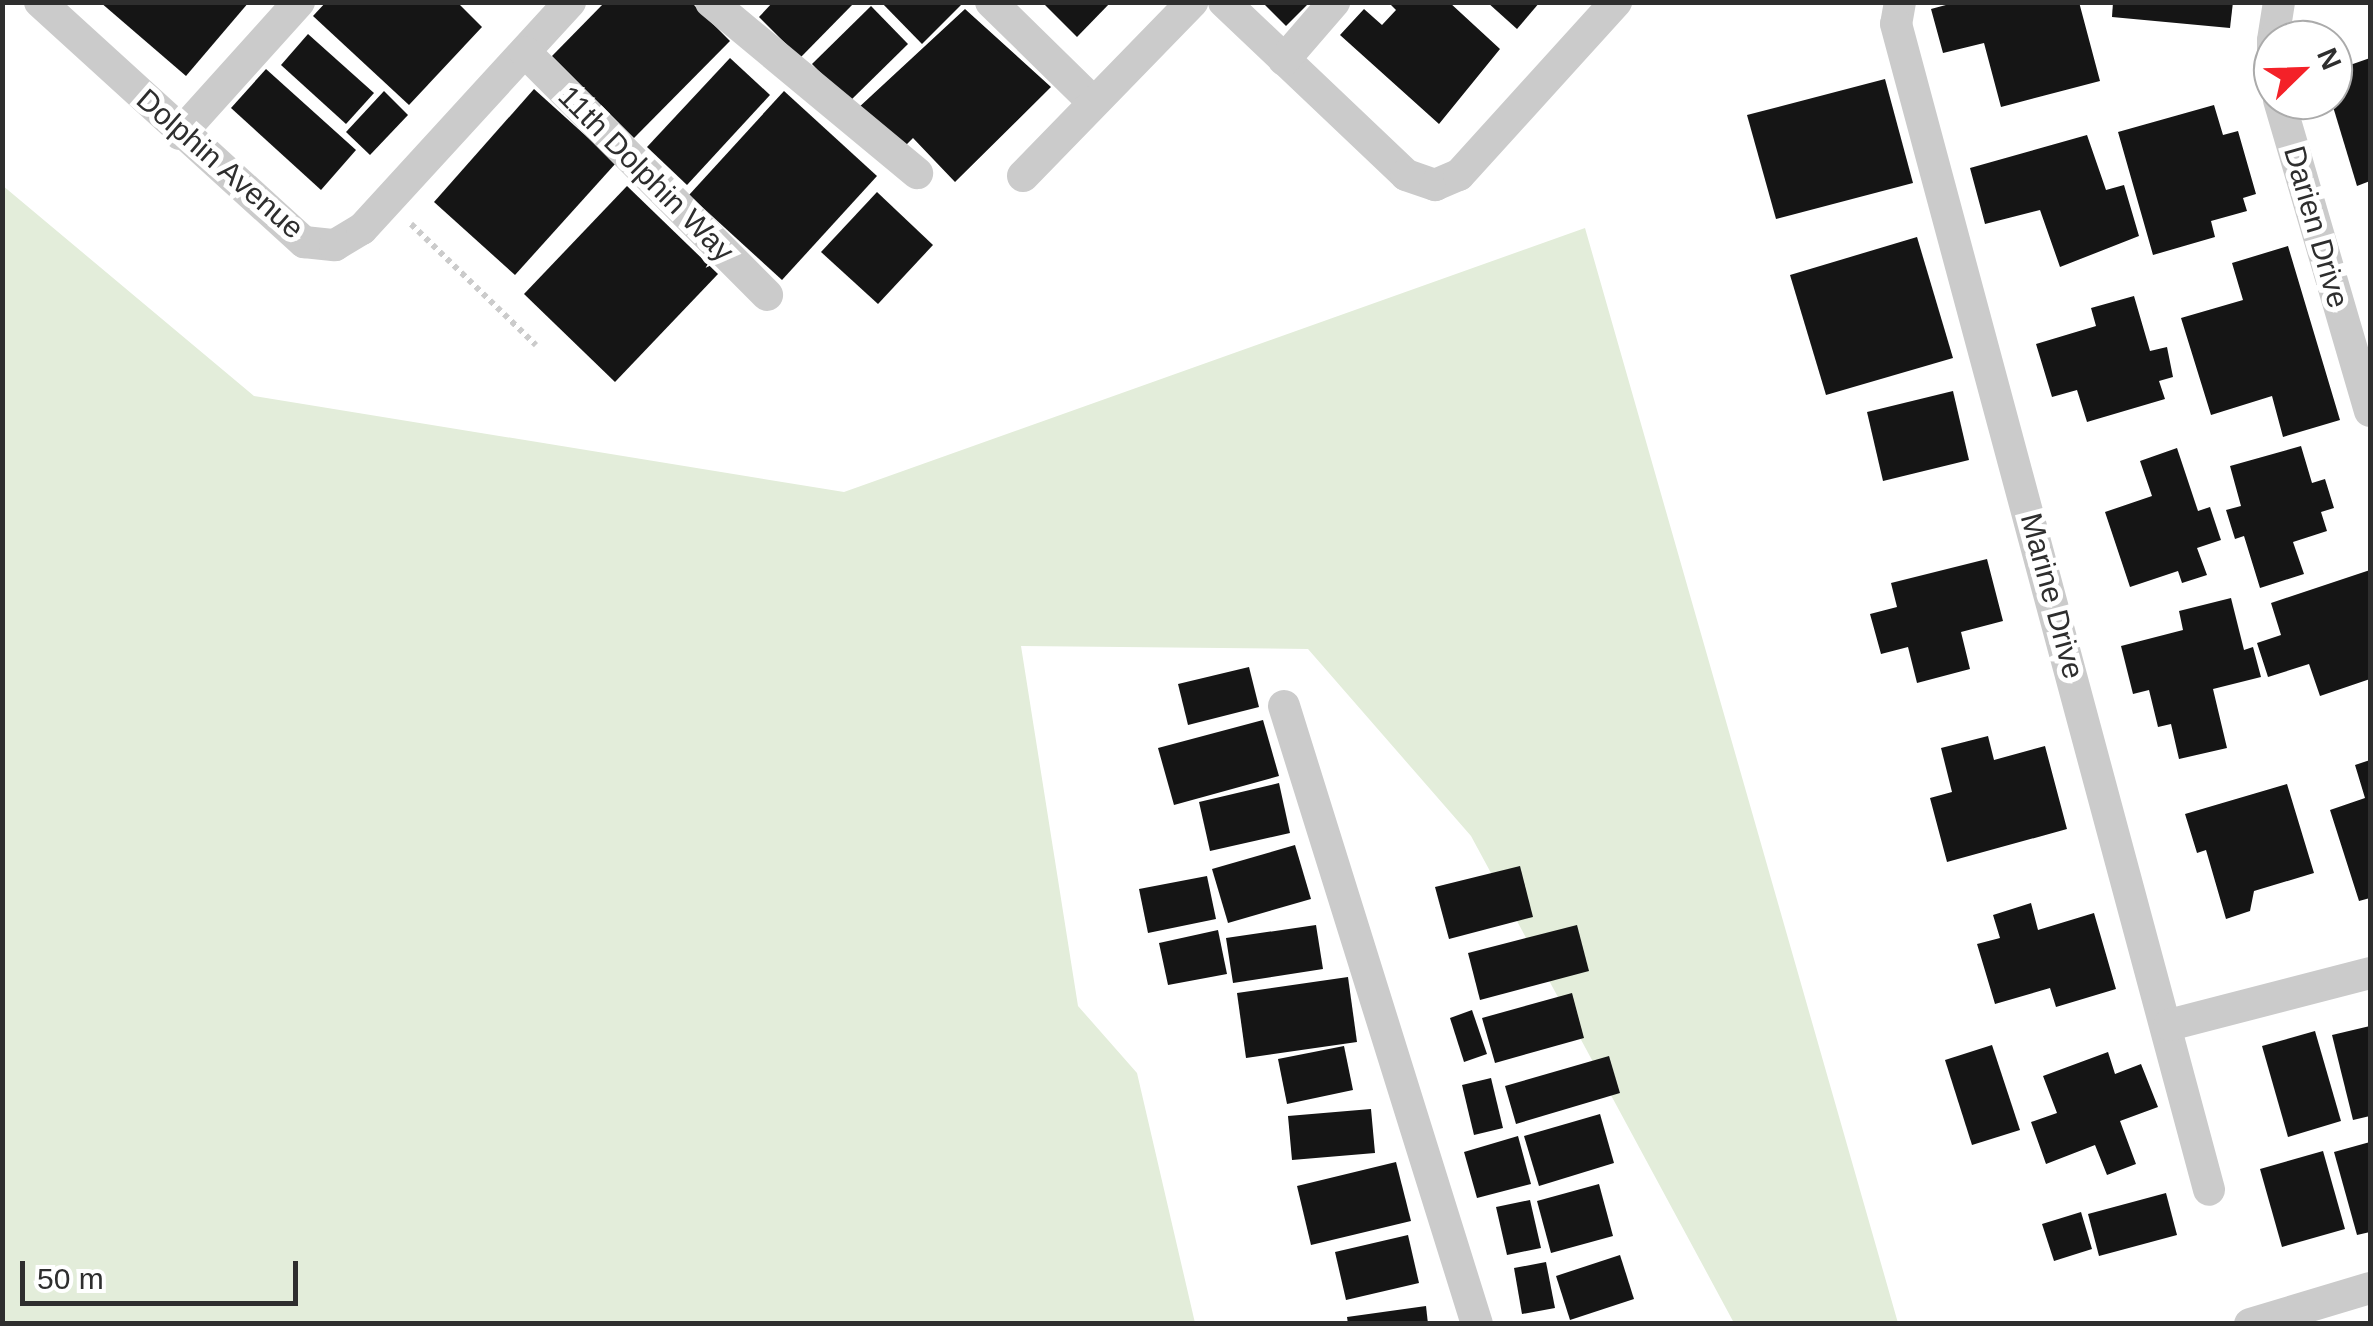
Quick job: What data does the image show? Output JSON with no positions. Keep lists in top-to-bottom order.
{
  "streets": {
    "street": [
      "Dolphin Avenue",
      "11th Dolphin Way",
      "Darien Drive",
      "Marine Drive"
    ]
  },
  "crossings": [
    ["Dolphin Avenue", "11th Dolphin Way"]
  ],
  "scale_bar": "50 m",
  "north": "top right"
}
